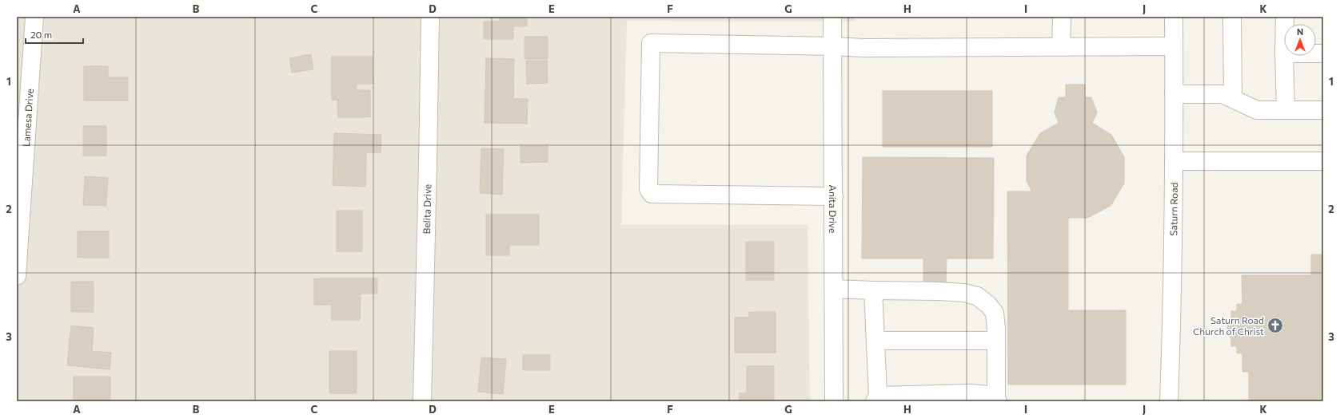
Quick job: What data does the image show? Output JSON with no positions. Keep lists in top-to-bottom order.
{
  "streets": {
    "street": [
      "Lamesa Drive",
      "Belita Drive",
      "Anita Drive",
      "Saturn Road"
    ]
  },
  "places": {
    "church": ["Saturn Road Church of Christ"]
  },
  "scale_bar": "20 m",
  "north": "top",
  "grid": {
    "columns": [
      "A",
      "B",
      "C",
      "D",
      "E",
      "F",
      "G",
      "H",
      "I",
      "J",
      "K"
    ],
    "rows": ["1", "2", "3"]
  }
}
